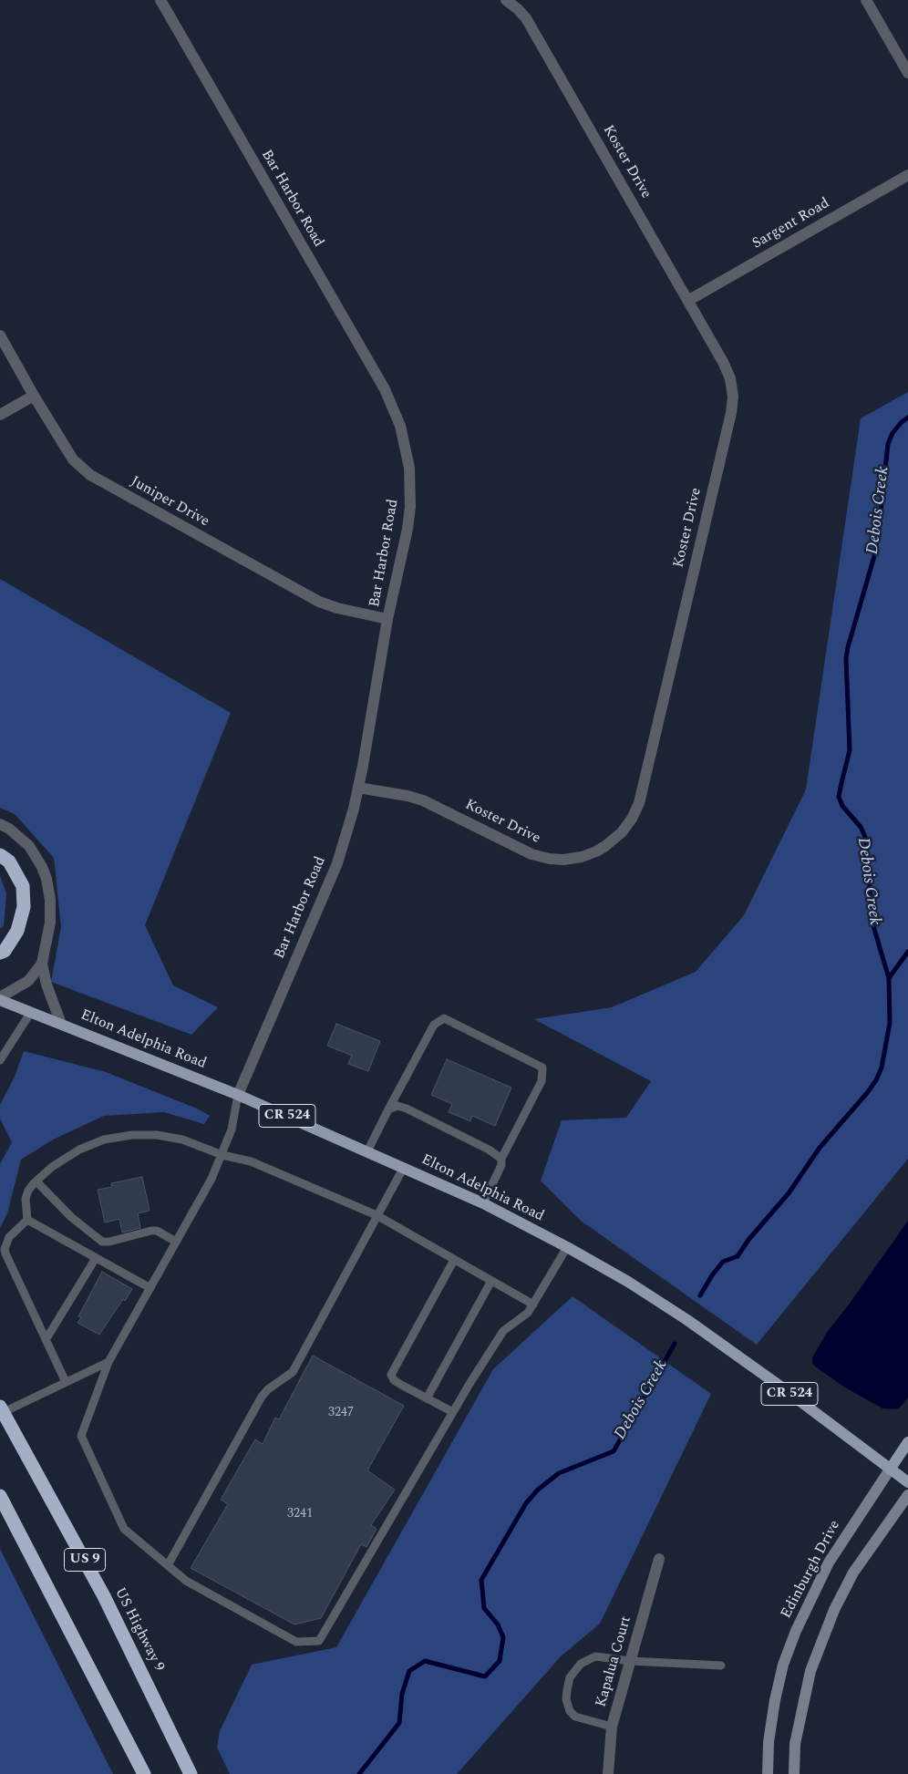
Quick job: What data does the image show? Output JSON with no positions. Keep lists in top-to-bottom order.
{
  "streets": {
    "highway": ["US 9", "US Highway 9"],
    "main road": ["Elton Adelphia Road", "CR 524", "Edinburgh Drive"],
    "street": [
      "Koster Drive",
      "Bar Harbor Road",
      "Sargent Road",
      "Juniper Drive",
      "Kapalua Court"
    ]
  },
  "crossings": [
    ["Koster Drive", "Bar Harbor Road"],
    ["Koster Drive", "Sargent Road"],
    ["Bar Harbor Road", "Juniper Drive"],
    ["Bar Harbor Road", "Elton Adelphia Road"],
    ["Elton Adelphia Road", "Edinburgh Drive"]
  ],
  "water": ["Debois Creek"],
  "house_numbers": ["3247", "3241"]
}
